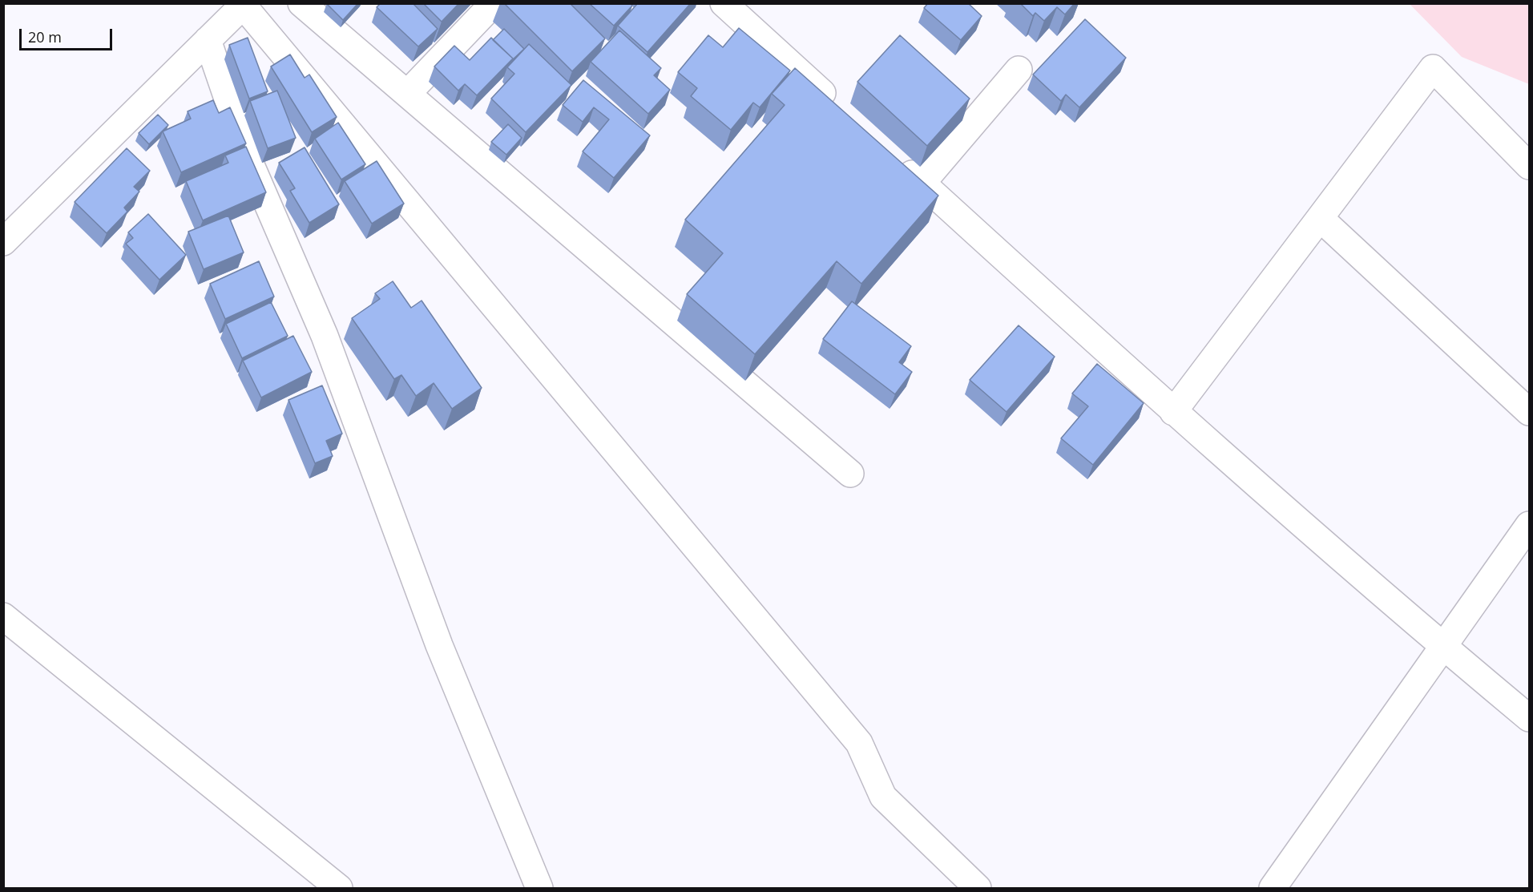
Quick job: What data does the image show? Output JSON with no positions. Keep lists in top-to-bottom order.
{
  "scale_bar": "20 m"
}
